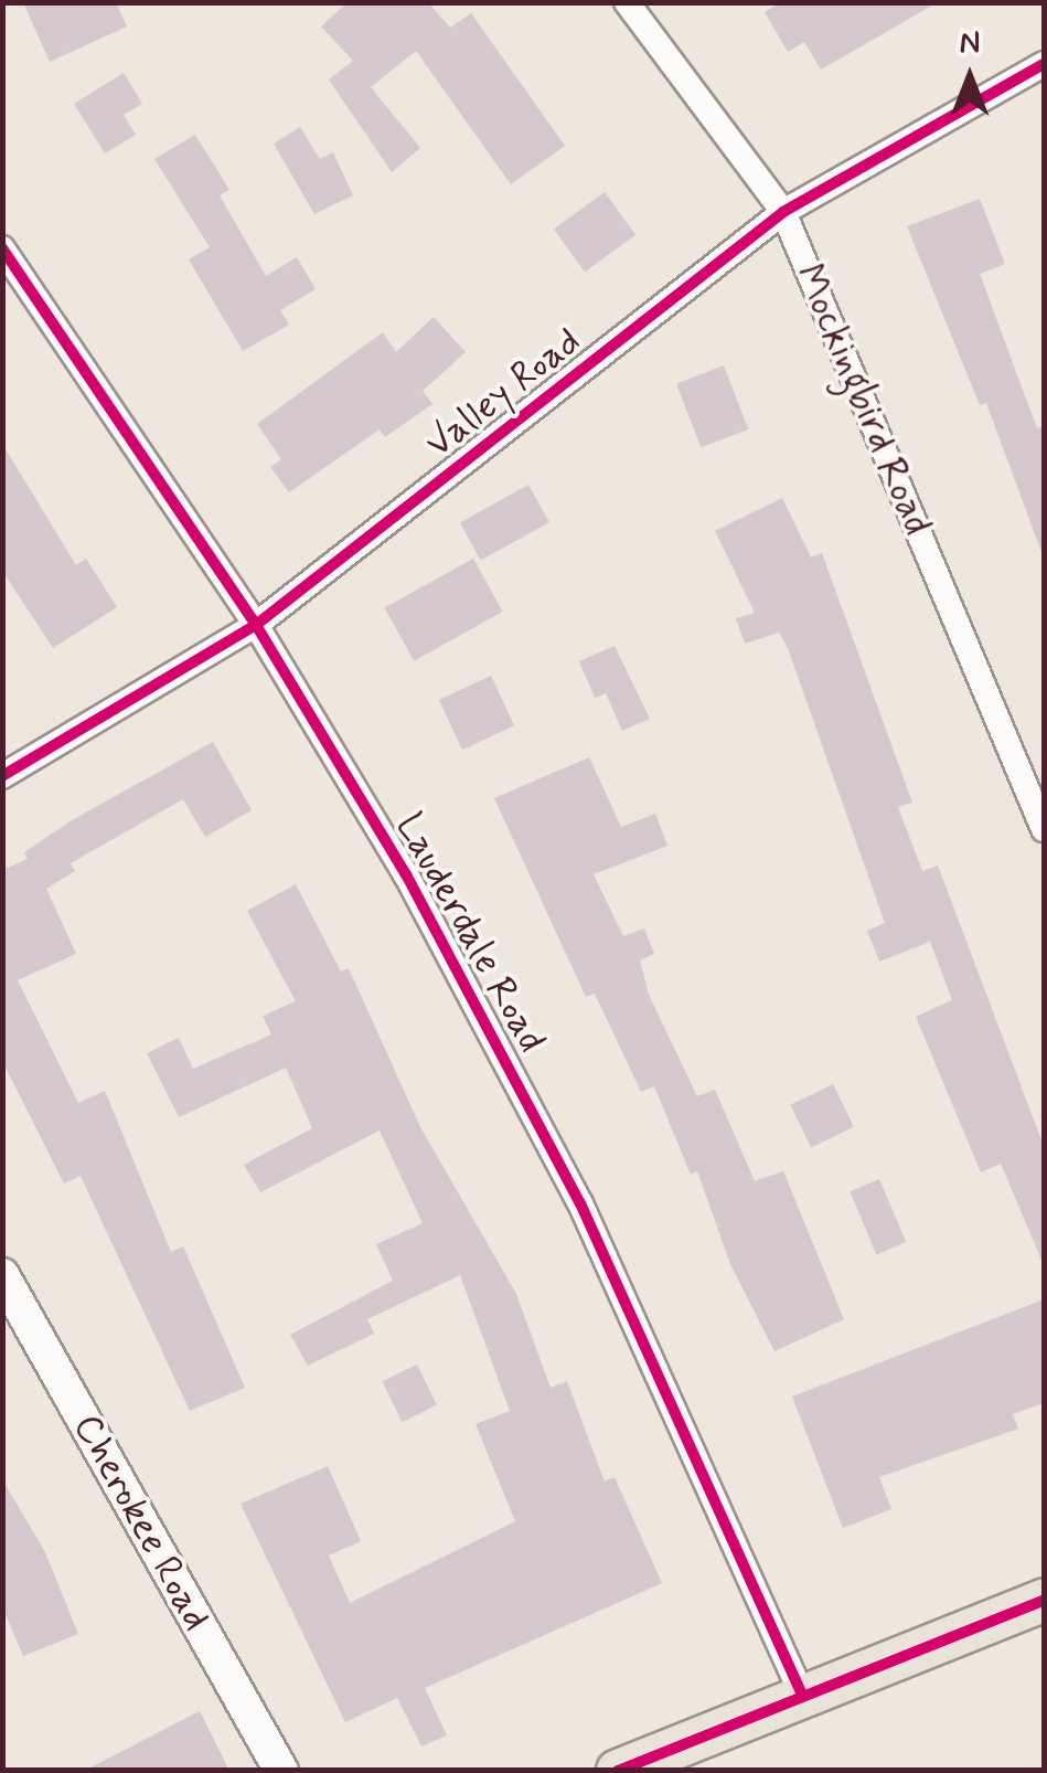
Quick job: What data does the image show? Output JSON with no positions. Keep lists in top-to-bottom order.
{
  "streets": {
    "street": [
      "Valley Road",
      "Mockingbird Road",
      "Lauderdale Road",
      "Cherokee Road"
    ]
  },
  "crossings": [
    ["Valley Road", "Mockingbird Road"],
    ["Valley Road", "Lauderdale Road"]
  ],
  "north": "top"
}
